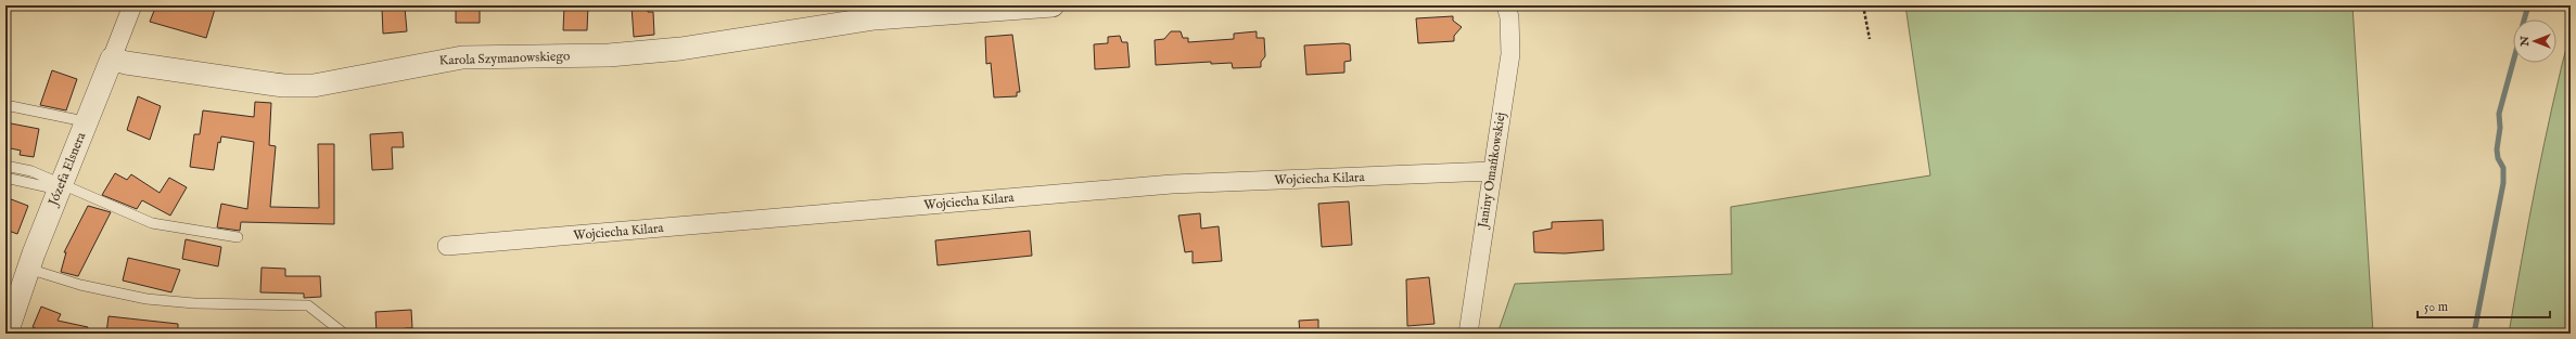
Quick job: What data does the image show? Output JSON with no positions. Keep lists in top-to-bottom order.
{
  "streets": {
    "street": [
      "Karola Szymanowskiego",
      "Józefa Elsnera",
      "Janiny Omańkowskiej",
      "Wojciecha Kilara"
    ]
  },
  "crossings": [
    ["Karola Szymanowskiego", "Józefa Elsnera"],
    ["Janiny Omańkowskiej", "Wojciecha Kilara"]
  ],
  "scale_bar": "50 m",
  "north": "left"
}
